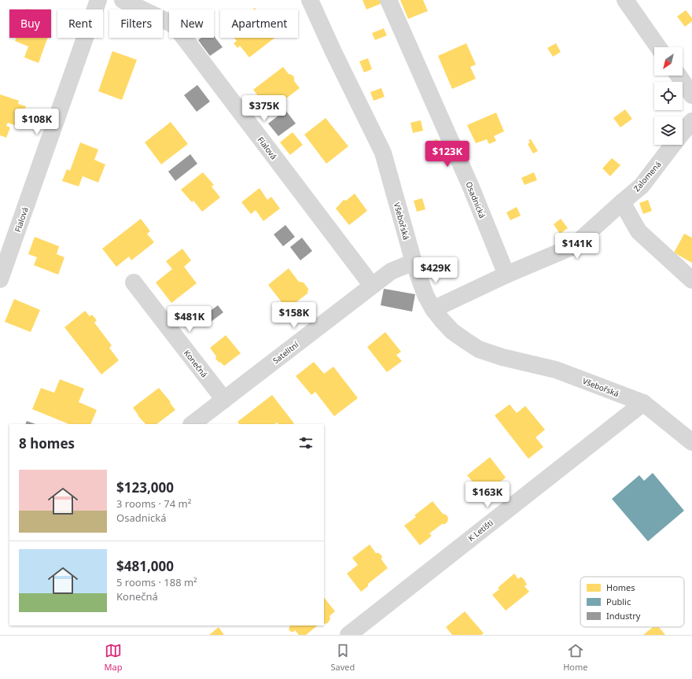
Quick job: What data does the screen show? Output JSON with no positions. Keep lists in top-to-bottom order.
{
  "streets": {
    "street": [
      "Fialová",
      "Zalomená",
      "Osadnická",
      "Všebořská",
      "Satelitní",
      "Konečná",
      "K Letišti"
    ]
  },
  "crossings": [
    ["Fialová", "Satelitní"],
    ["Zalomená", "Osadnická"],
    ["Všebořská", "Satelitní"],
    ["Všebořská", "K Letišti"],
    ["Satelitní", "Konečná"]
  ],
  "legend": ["Homes", "Public", "Industry"],
  "north": "bottom left",
  "page": {
    "chip": [
      "Buy",
      "Rent",
      "Filters",
      "New",
      "Apartment"
    ],
    "price": [
      "$375K",
      "$108K",
      "$123K",
      "$141K",
      "$429K",
      "$158K",
      "$481K",
      "$163K"
    ],
    "heading": "8 homes",
    "list": [
      {
        "name": "$123,000",
        "note": "3 rooms · 74 m² · Osadnická"
      },
      {
        "name": "$481,000",
        "note": "5 rooms · 188 m² · Konečná"
      }
    ],
    "tabs": ["Map", "Saved", "Home"]
  }
}
